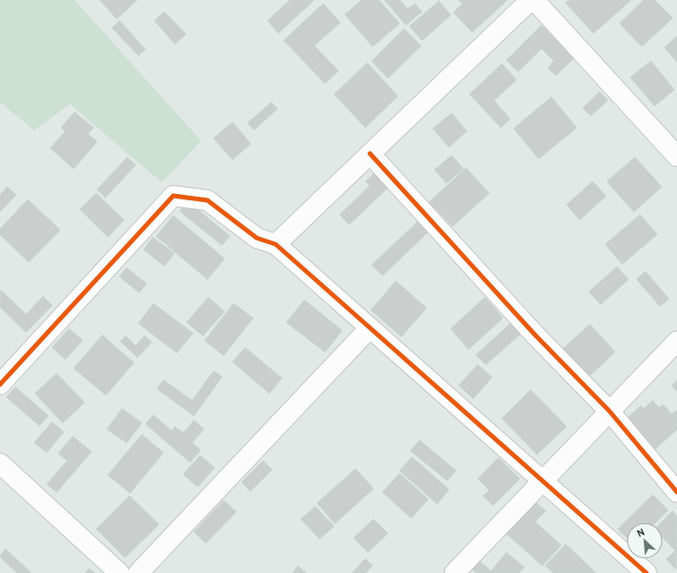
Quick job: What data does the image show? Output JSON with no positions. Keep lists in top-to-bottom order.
{
  "north": "top left"
}
